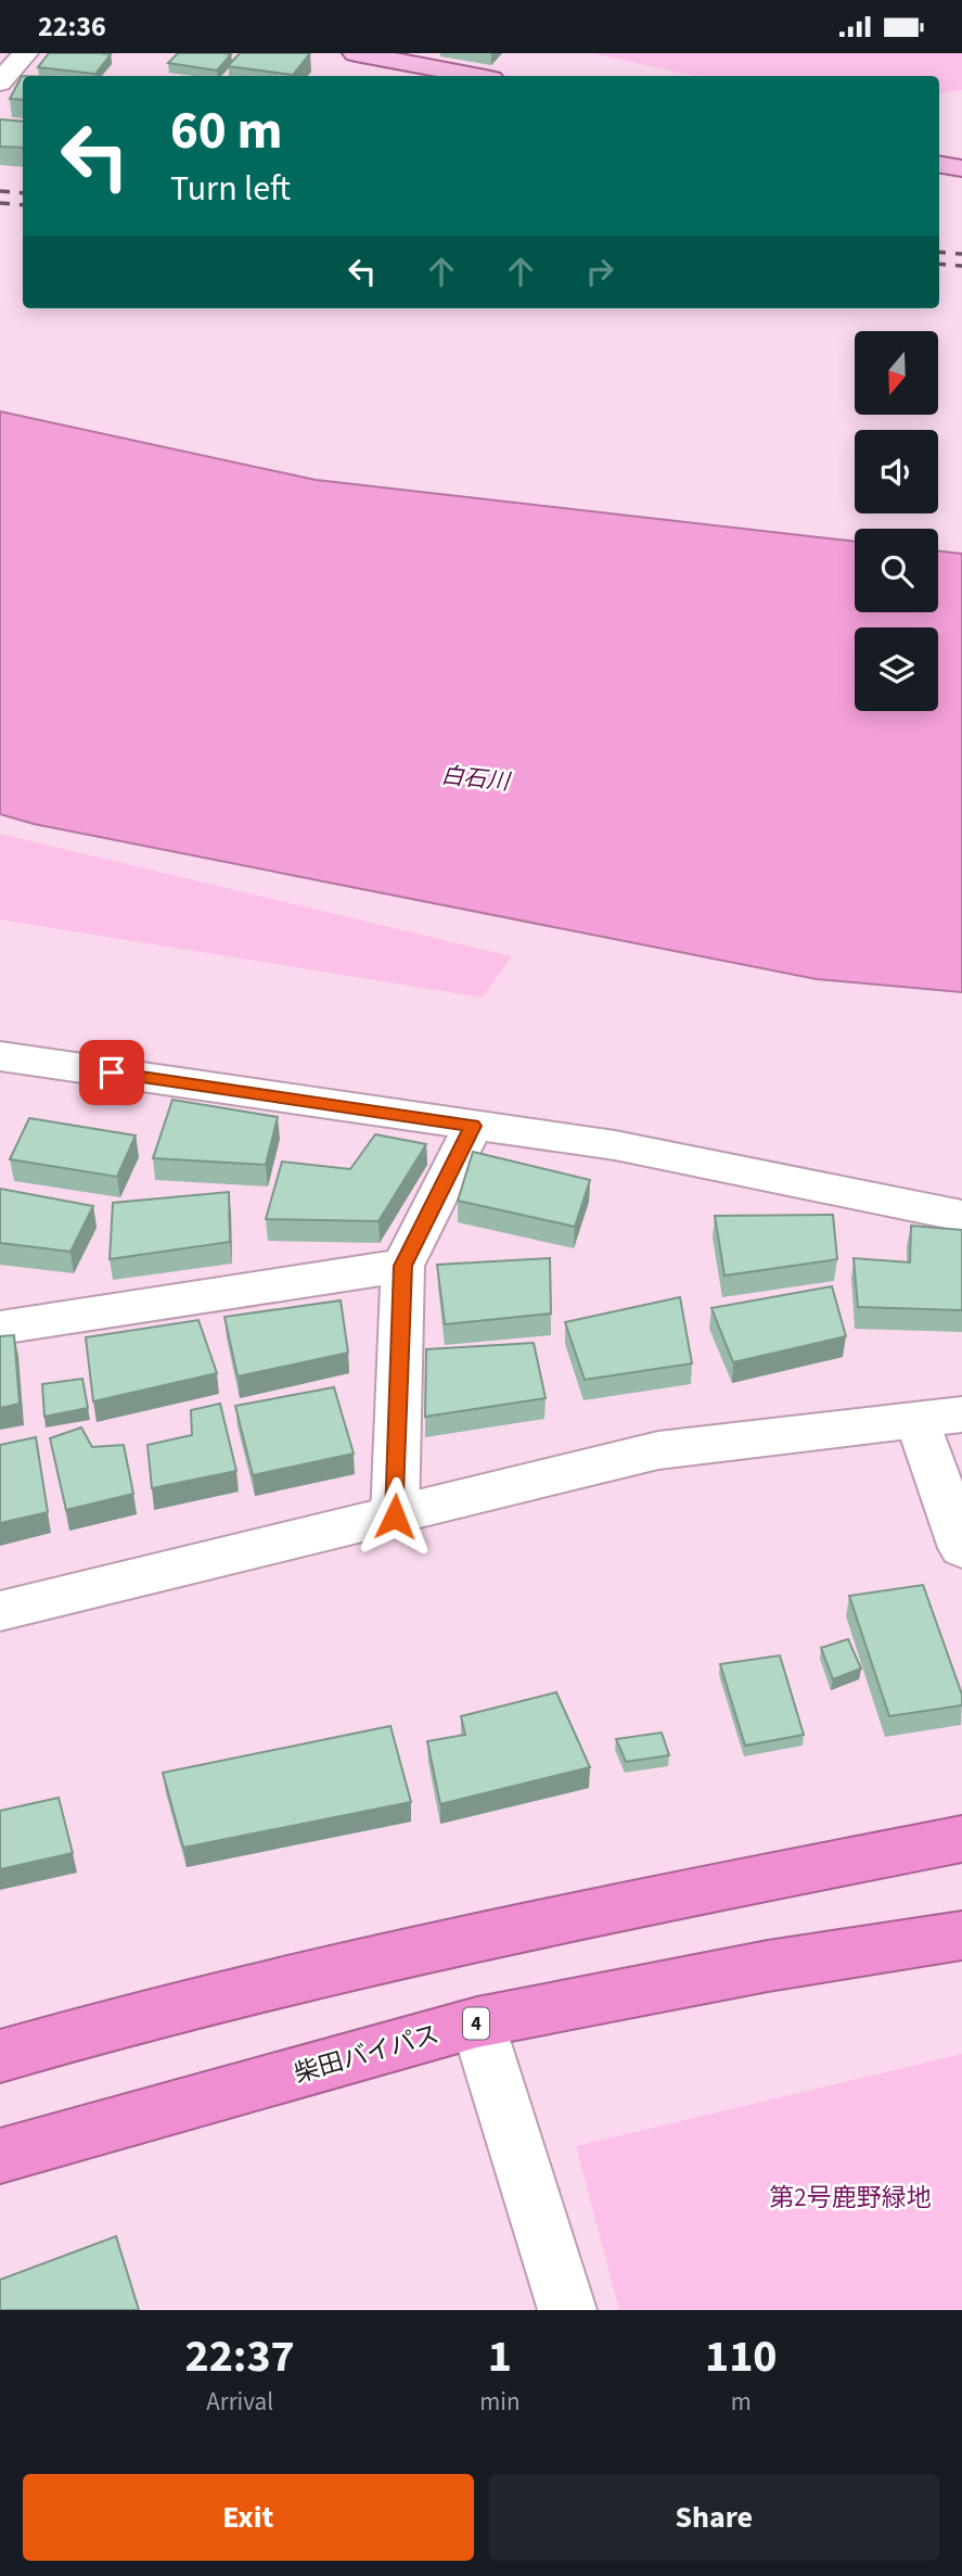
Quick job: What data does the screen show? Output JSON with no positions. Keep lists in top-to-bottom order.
{
  "streets": {
    "highway": ["4", "柴田バイパス"]
  },
  "water": ["白石川"],
  "parks": ["第2号鹿野緑地"],
  "north": "bottom",
  "page": {
    "status": "22:36",
    "turn": ["60 m", "Turn left"],
    "eta": [
      "22:37",
      "Arrival",
      "1",
      "min",
      "110",
      "m"
    ],
    "buttons": ["Exit", "Share"]
  }
}
